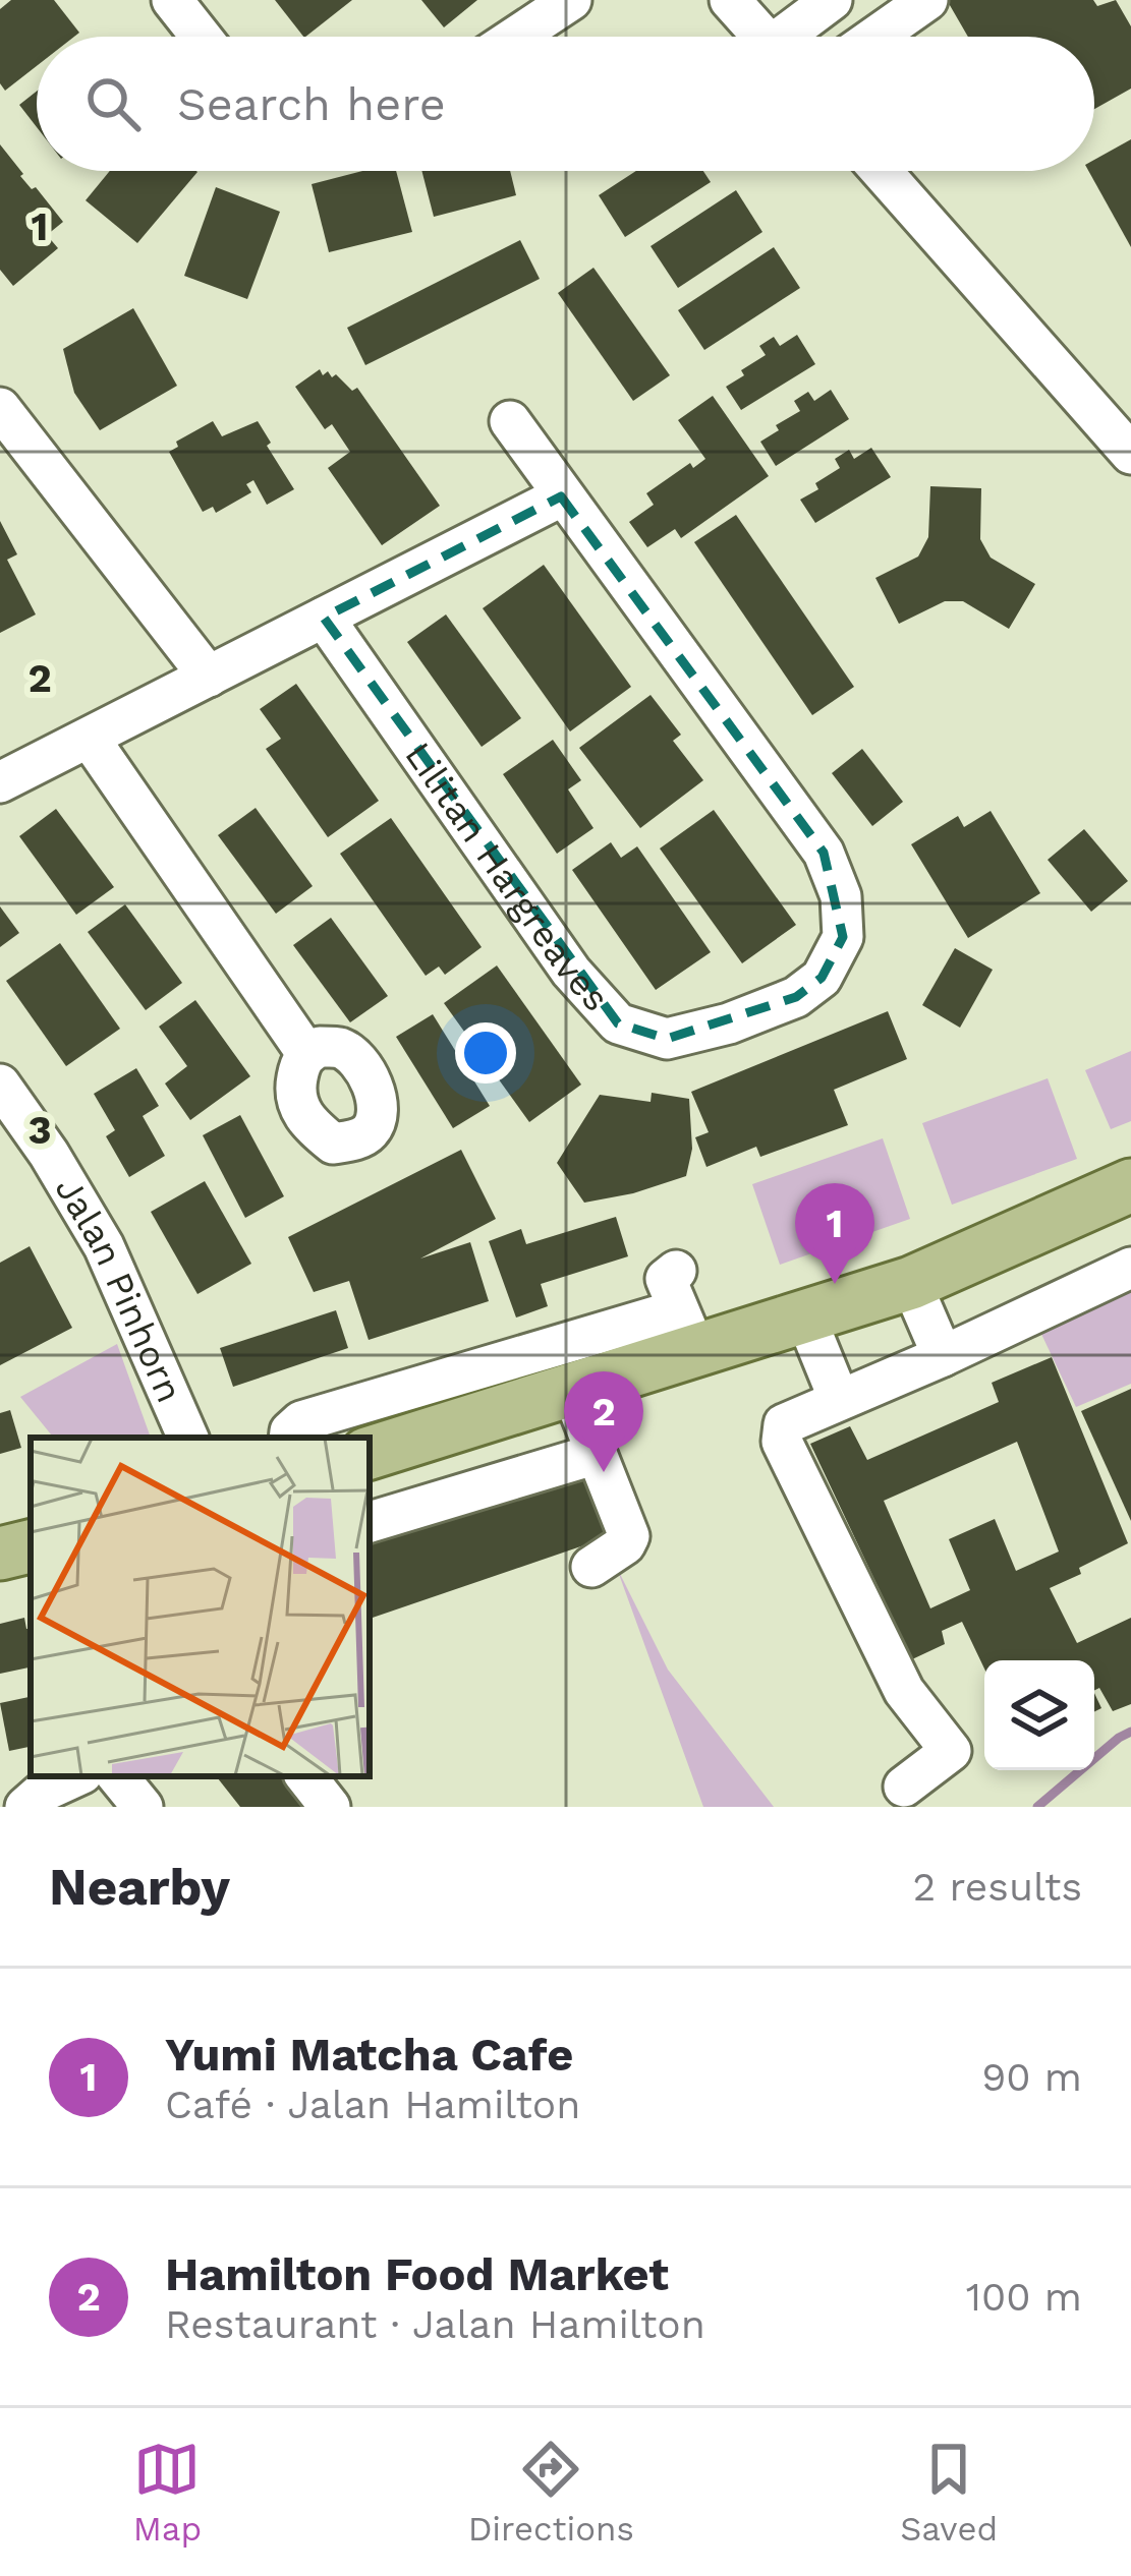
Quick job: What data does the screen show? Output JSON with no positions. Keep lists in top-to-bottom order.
{
  "streets": {
    "street": ["Lilitan Hargreaves", "Jalan Pinhorn"]
  },
  "page": {
    "search": "Search here",
    "pins": ["1", "2"],
    "heading": ["Nearby", "2 results"],
    "list": [
      {
        "mark": "1",
        "name": "Yumi Matcha Cafe",
        "note": "Café · Jalan Hamilton",
        "value": "90 m"
      },
      {
        "mark": "2",
        "name": "Hamilton Food Market",
        "note": "Restaurant · Jalan Hamilton",
        "value": "100 m"
      }
    ],
    "nav": ["Map", "Directions", "Saved"]
  },
  "grid": {
    "rows": ["1", "2", "3"]
  }
}
